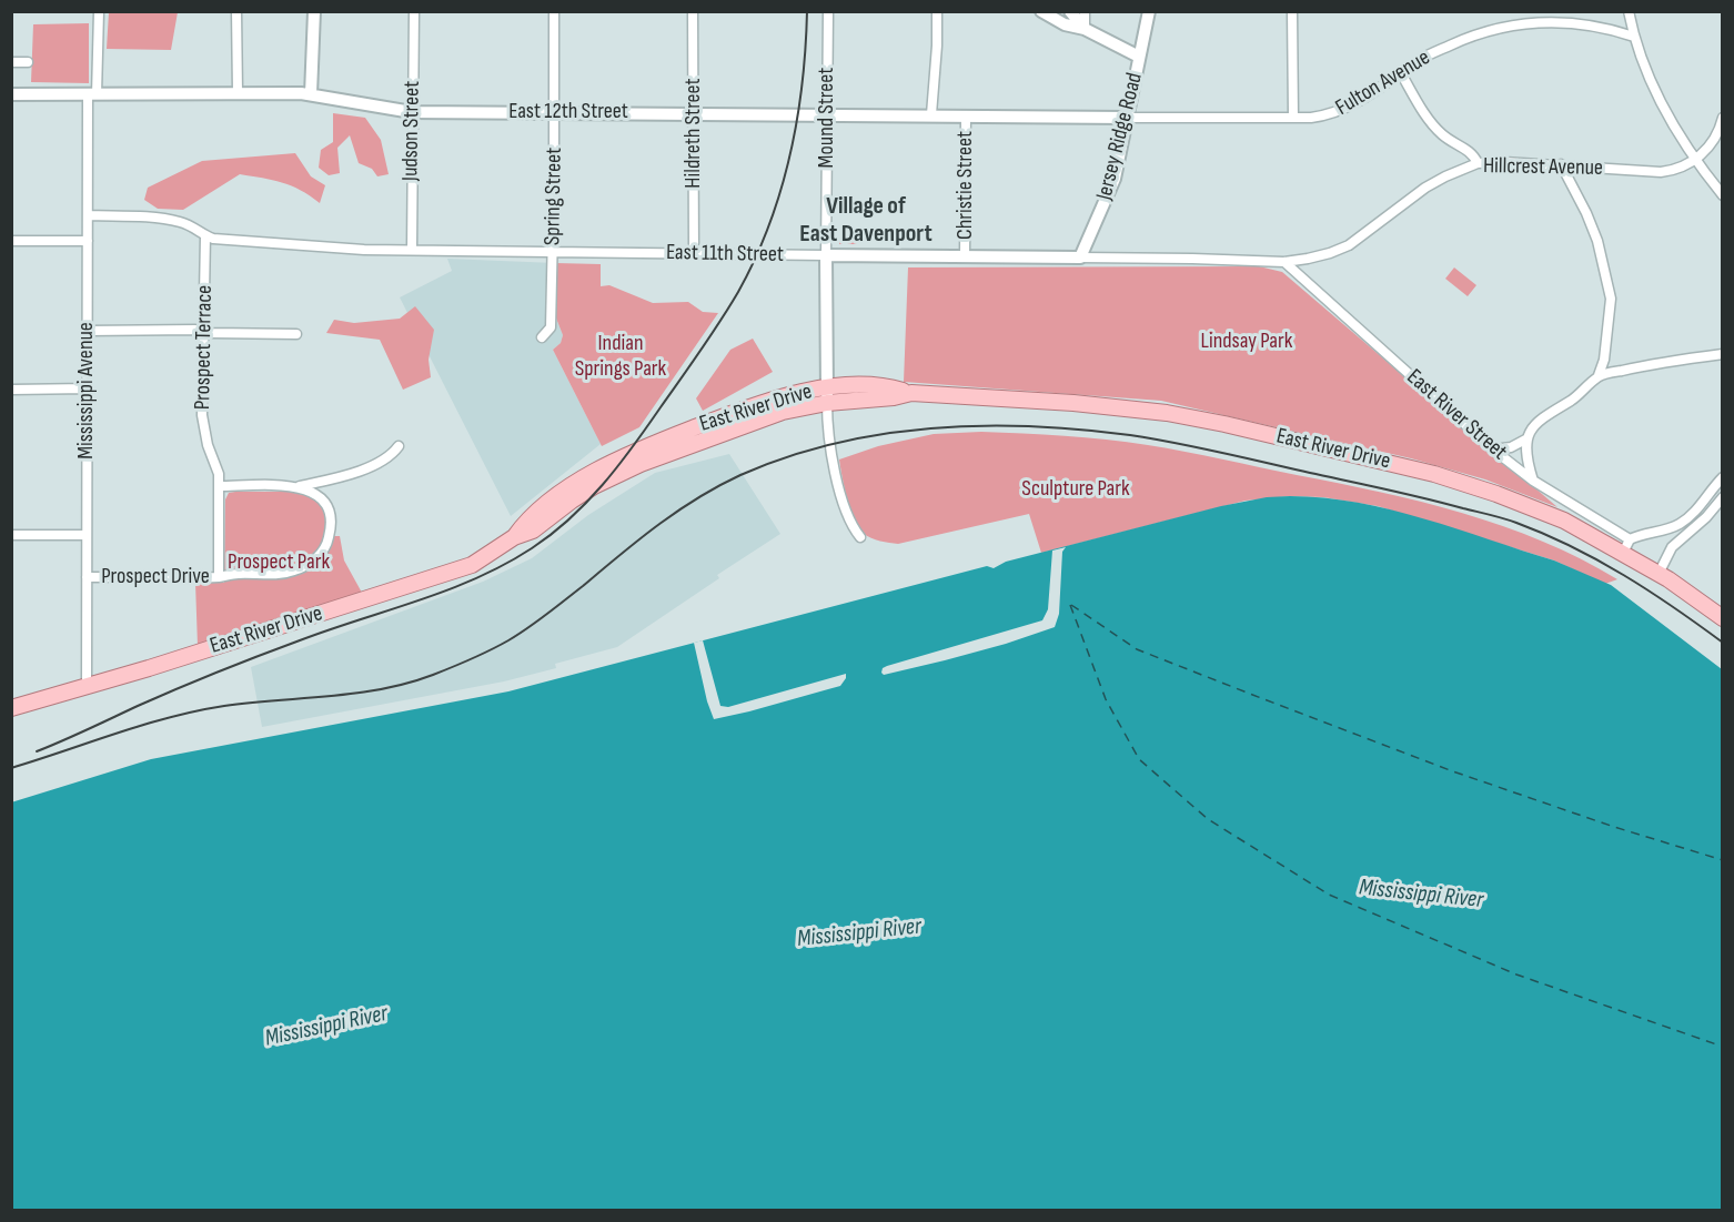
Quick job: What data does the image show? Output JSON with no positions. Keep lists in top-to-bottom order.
{
  "streets": {
    "main road": ["East River Drive"],
    "street": [
      "Fulton Avenue",
      "East 12th Street",
      "Mound Street",
      "Judson Street",
      "Hildreth Street",
      "Jersey Ridge Road",
      "Hillcrest Avenue",
      "Christie Street",
      "Spring Street",
      "East 11th Street",
      "Prospect Terrace",
      "Mississippi Avenue",
      "East River Street",
      "Prospect Drive"
    ]
  },
  "crossings": [
    ["Fulton Avenue", "East 12th Street"],
    ["Fulton Avenue", "Jersey Ridge Road"],
    ["East 12th Street", "Mound Street"],
    ["East 12th Street", "Judson Street"],
    ["East 12th Street", "Hildreth Street"],
    ["East 12th Street", "Jersey Ridge Road"],
    ["East 12th Street", "Christie Street"],
    ["East 12th Street", "Spring Street"],
    ["East 12th Street", "Mississippi Avenue"],
    ["Mound Street", "East 11th Street"],
    ["Mound Street", "East River Drive"],
    ["Judson Street", "East 11th Street"],
    ["Hildreth Street", "East 11th Street"],
    ["Jersey Ridge Road", "East 11th Street"],
    ["Hillcrest Avenue", "East 11th Street"],
    ["Hillcrest Avenue", "East River Street"],
    ["Christie Street", "East 11th Street"],
    ["Spring Street", "East 11th Street"],
    ["East 11th Street", "Prospect Terrace"],
    ["East 11th Street", "East River Street"],
    ["Prospect Terrace", "Prospect Drive"],
    ["Mississippi Avenue", "East River Drive"],
    ["Mississippi Avenue", "Prospect Drive"],
    ["East River Drive", "East River Street"]
  ],
  "districts": ["Village of East Davenport"],
  "water": ["Mississippi River"],
  "parks": [
    "Lindsay Park",
    "Indian Springs Park",
    "Sculpture Park",
    "Prospect Park"
  ]
}
